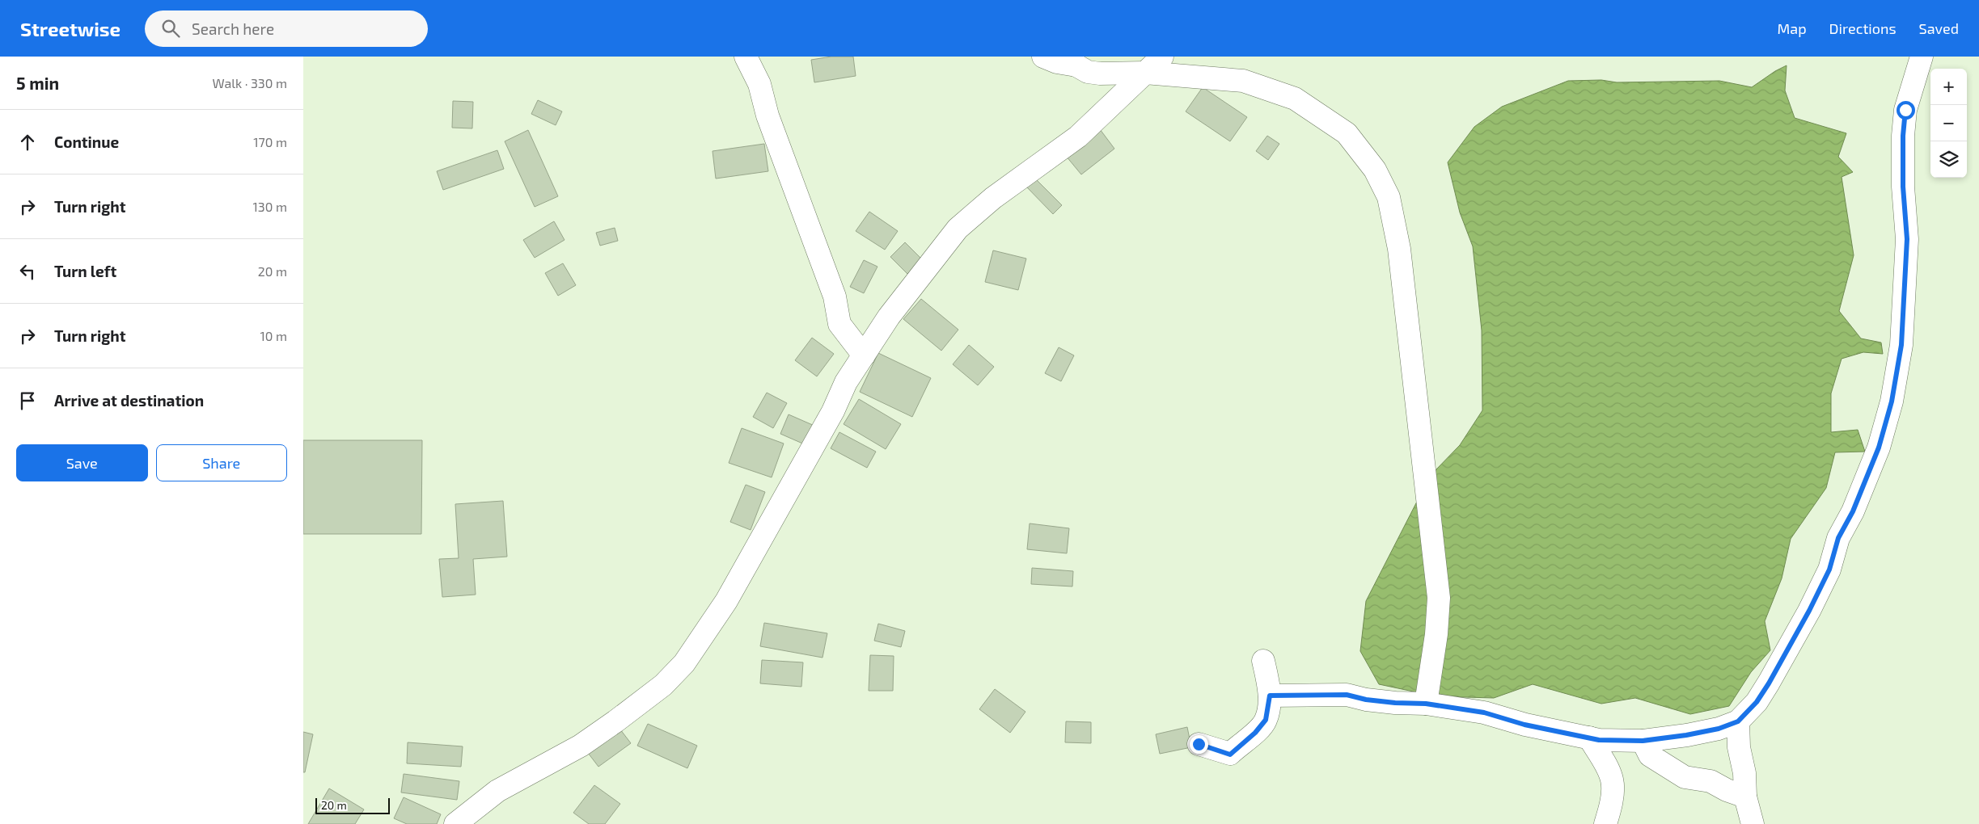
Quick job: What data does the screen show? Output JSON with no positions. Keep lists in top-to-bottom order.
{
  "scale_bar": "20 m",
  "page": {
    "header": "Streetwise",
    "search": "Search here",
    "nav": ["Map", "Directions", "Saved"],
    "heading": ["5 min", "Walk · 330 m"],
    "map_buttons": ["+", "−"],
    "list": [
      ["Continue", "170 m"],
      ["Turn right", "130 m"],
      ["Turn left", "20 m"],
      ["Turn right", "10 m"],
      "Arrive at destination"
    ],
    "buttons": ["Save", "Share"],
    "scale": "20 m"
  }
}
